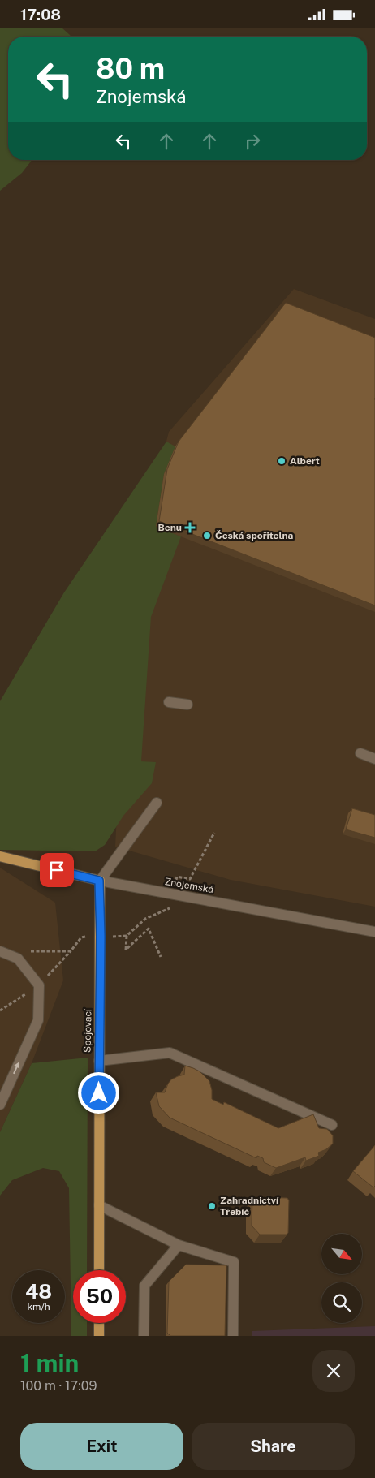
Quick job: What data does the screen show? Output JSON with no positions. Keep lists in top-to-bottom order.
{
  "streets": {
    "main road": ["Znojemská", "Spojovací"]
  },
  "crossings": [
    ["Znojemská", "Spojovací"]
  ],
  "places": {
    "other": ["Albert", "Česká spořitelna", "Zahradnictví Třebíč"],
    "health": ["Benu"]
  },
  "north": "bottom right",
  "page": {
    "status": "17:08",
    "turn": ["80 m", "Znojemská"],
    "speed": "48 km/h",
    "limit": "50",
    "heading": ["1 min", "100 m · 17:09"],
    "buttons": ["Exit", "Share"]
  }
}
